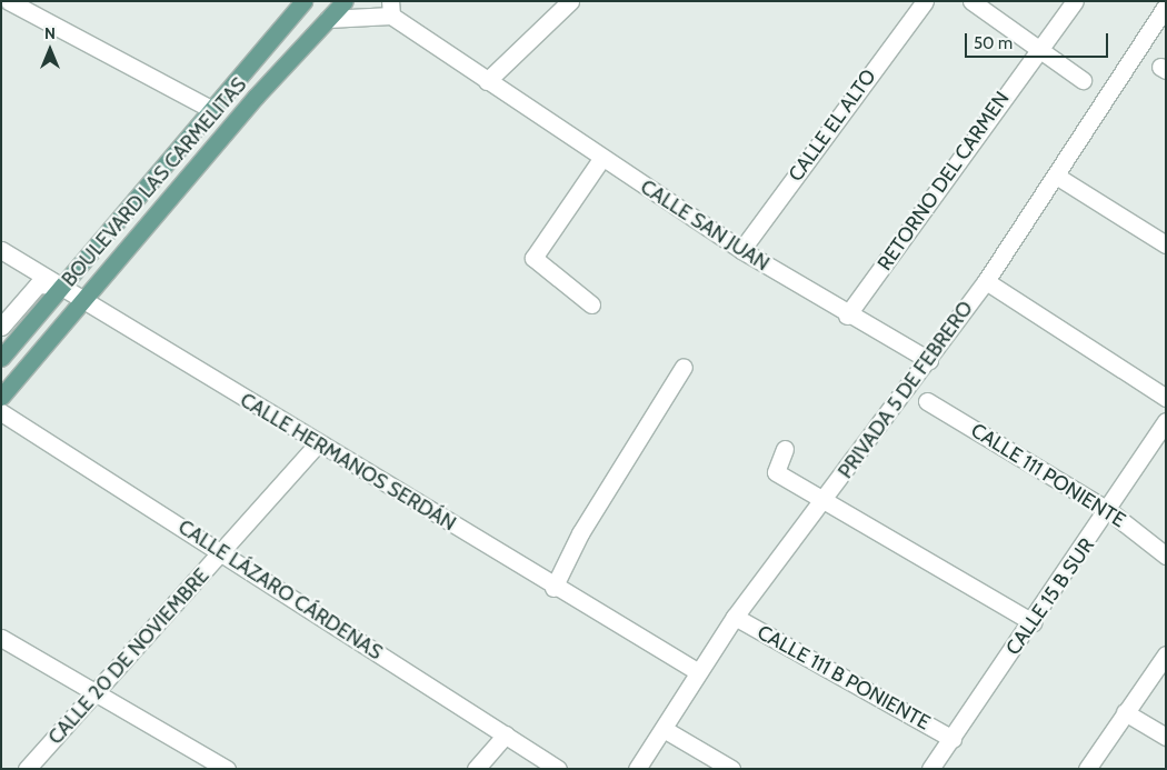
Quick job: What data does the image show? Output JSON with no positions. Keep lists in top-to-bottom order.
{
  "streets": {
    "main road": ["BOULEVARD LAS CARMELITAS"],
    "street": [
      "CALLE EL ALTO",
      "RETORNO DEL CARMEN",
      "CALLE SAN JUAN",
      "PRIVADA 5 DE FEBRERO",
      "CALLE HERMANOS SERDÁN",
      "CALLE 111 PONIENTE",
      "CALLE LÁZARO CÁRDENAS",
      "CALLE 15 B SUR",
      "CALLE 20 DE NOVIEMBRE",
      "CALLE 111 B PONIENTE"
    ]
  },
  "crossings": [
    ["CALLE EL ALTO", "CALLE SAN JUAN"],
    ["RETORNO DEL CARMEN", "CALLE SAN JUAN"],
    ["BOULEVARD LAS CARMELITAS", "CALLE HERMANOS SERDÁN"],
    ["CALLE SAN JUAN", "PRIVADA 5 DE FEBRERO"],
    ["PRIVADA 5 DE FEBRERO", "CALLE HERMANOS SERDÁN"],
    ["PRIVADA 5 DE FEBRERO", "CALLE 111 B PONIENTE"],
    ["CALLE HERMANOS SERDÁN", "CALLE 20 DE NOVIEMBRE"],
    ["CALLE 111 PONIENTE", "CALLE 15 B SUR"],
    ["CALLE LÁZARO CÁRDENAS", "CALLE 20 DE NOVIEMBRE"],
    ["CALLE 15 B SUR", "CALLE 111 B PONIENTE"]
  ],
  "scale_bar": "50 m",
  "north": "top"
}
